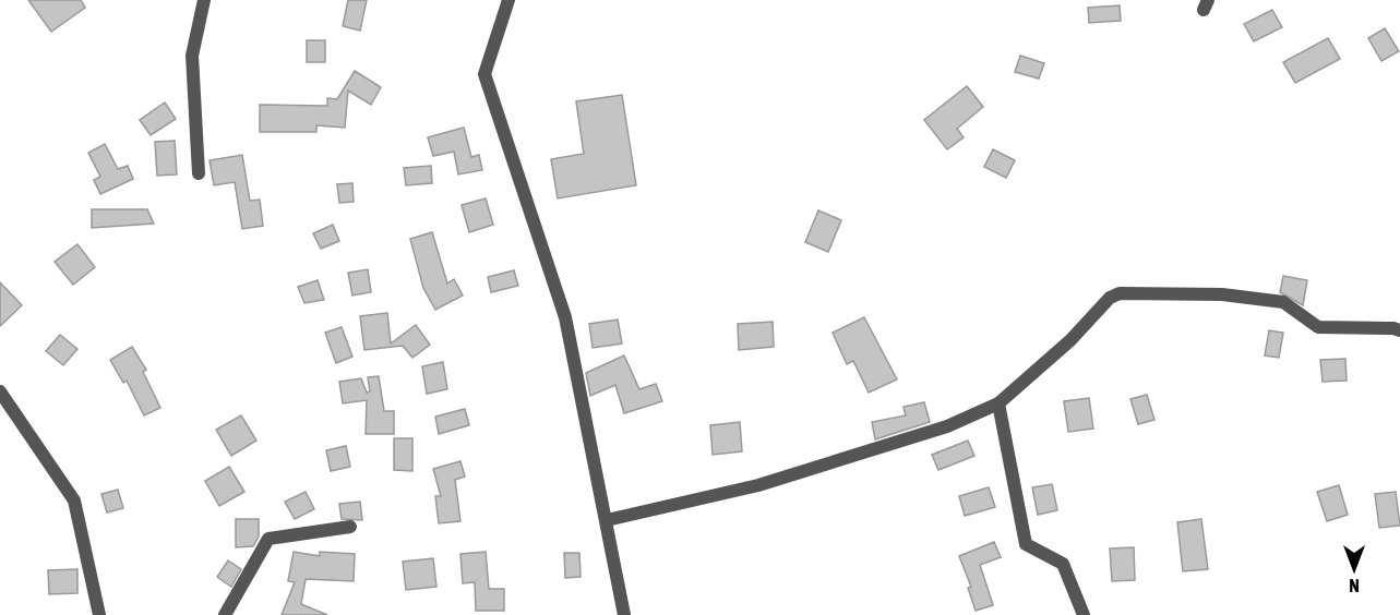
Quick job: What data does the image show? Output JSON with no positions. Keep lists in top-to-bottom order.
{
  "north": "bottom"
}
